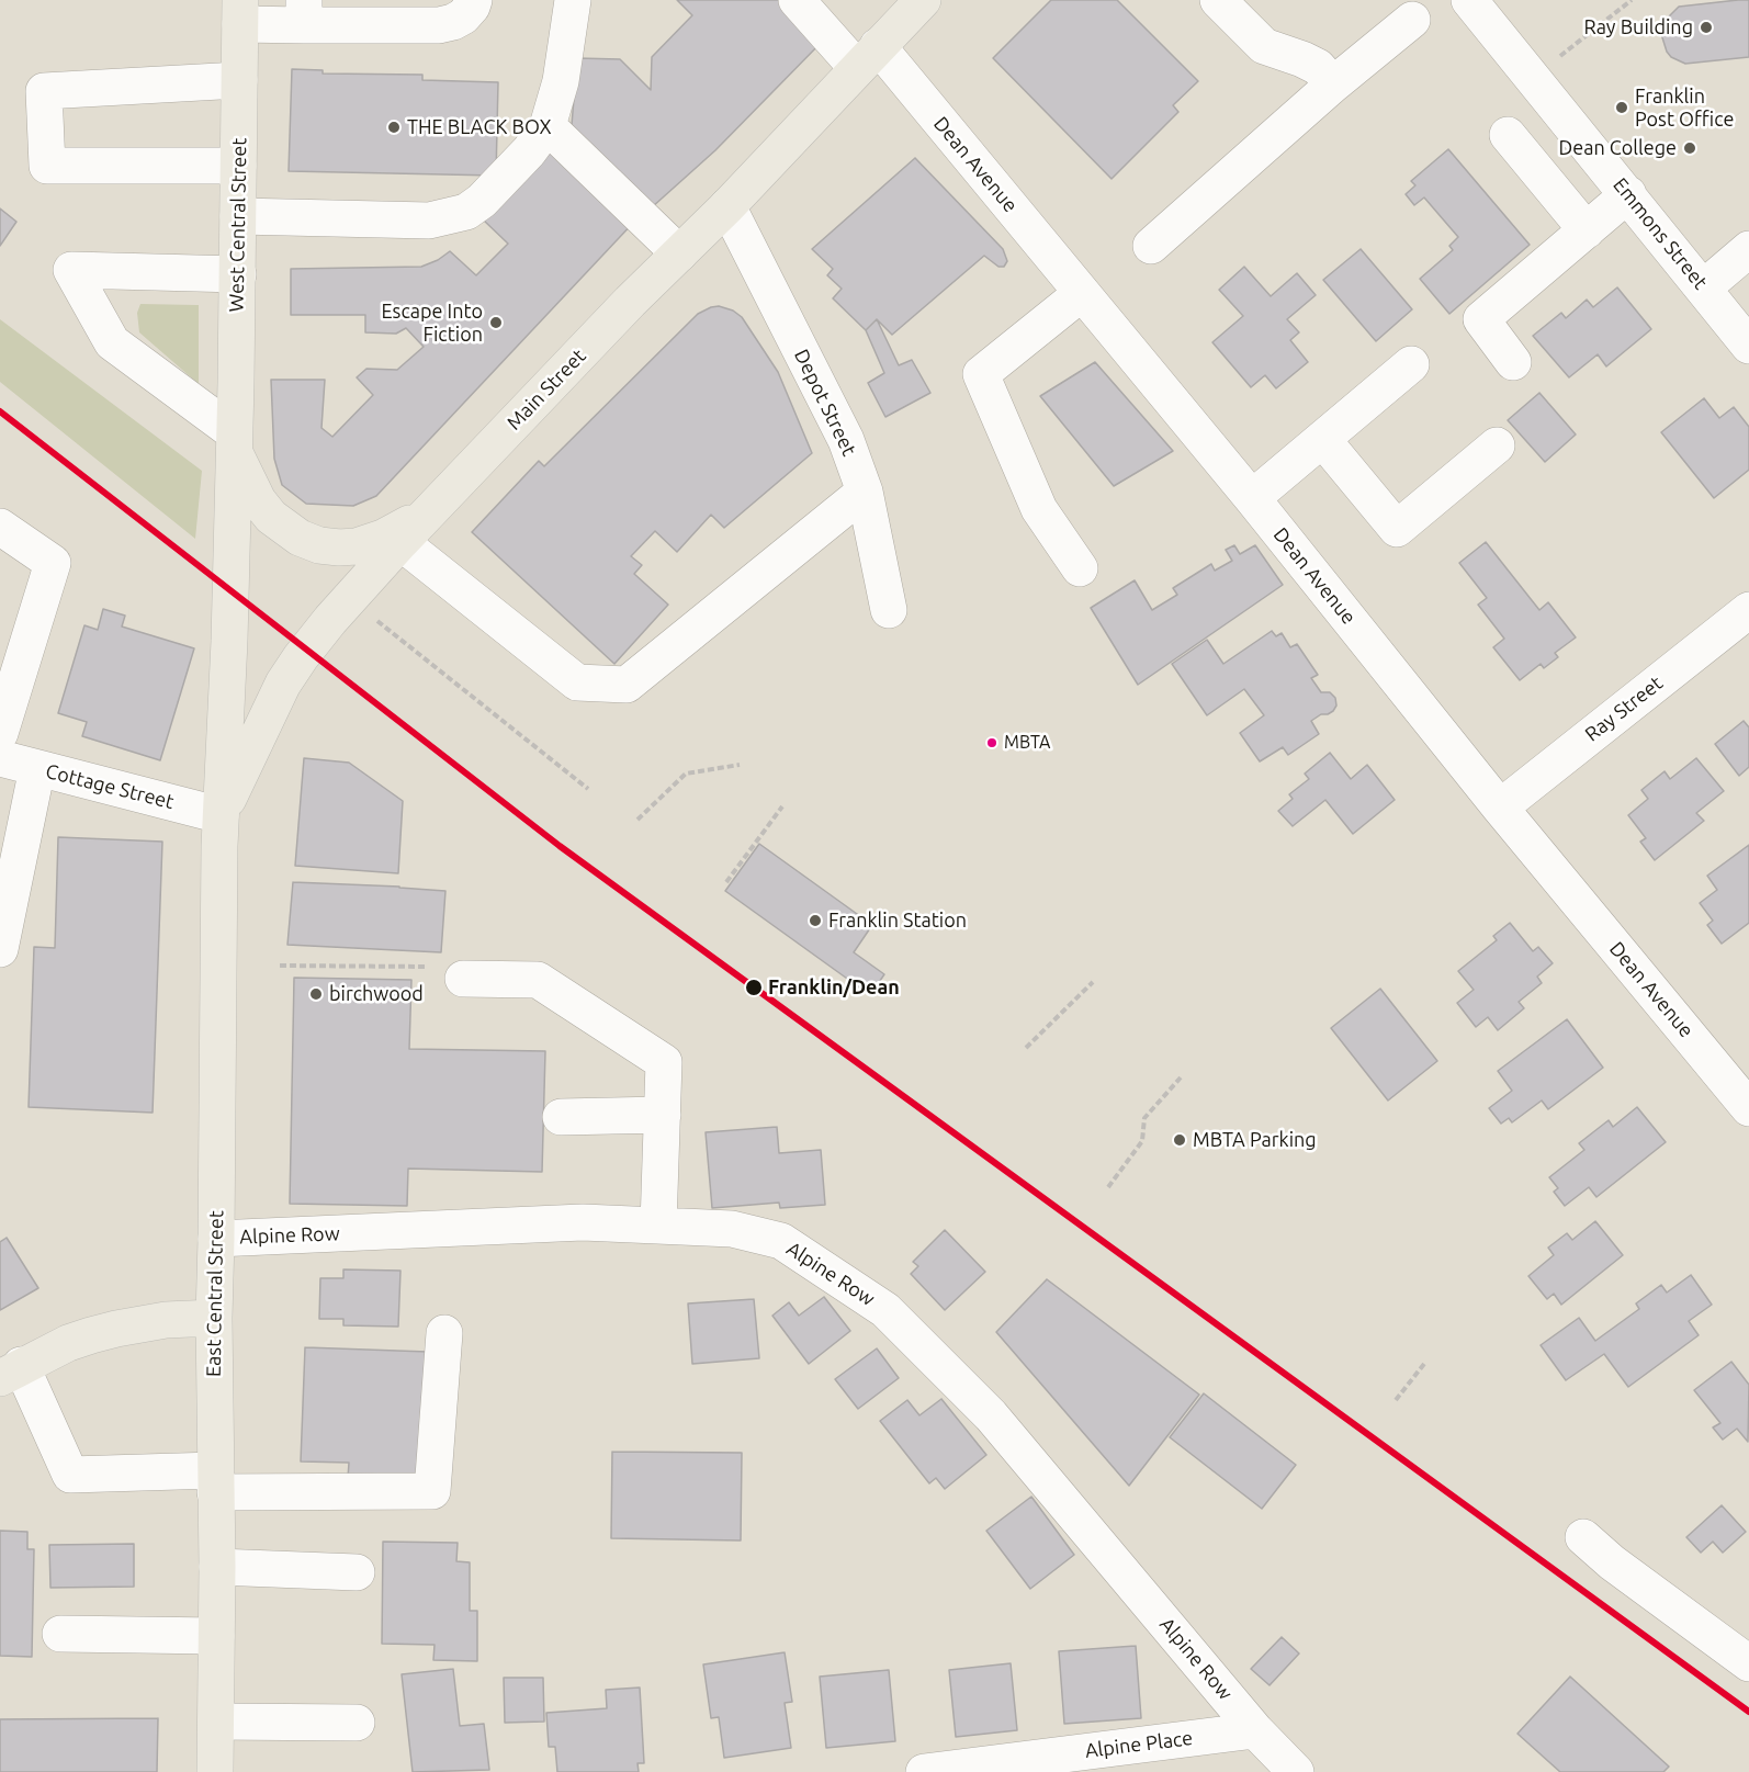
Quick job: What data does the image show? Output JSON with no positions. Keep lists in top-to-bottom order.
{
  "streets": {
    "main road": ["West Central Street", "Main Street", "East Central Street"],
    "street": [
      "Dean Avenue",
      "Emmons Street",
      "Depot Street",
      "Ray Street",
      "Cottage Street",
      "Alpine Row",
      "Alpine Place"
    ]
  },
  "crossings": [
    ["Dean Avenue", "Main Street"],
    ["Dean Avenue", "Ray Street"],
    ["West Central Street", "Main Street"],
    ["West Central Street", "Cottage Street"],
    ["West Central Street", "East Central Street"],
    ["Main Street", "Depot Street"],
    ["Main Street", "Cottage Street"],
    ["Main Street", "East Central Street"],
    ["Cottage Street", "East Central Street"],
    ["Alpine Row", "East Central Street"],
    ["Alpine Row", "Alpine Place"]
  ],
  "places": [
    "Ray Building",
    "Franklin Post Office",
    "THE BLACK BOX",
    "Dean College",
    "Escape Into Fiction",
    "MBTA",
    "Franklin Station",
    "Franklin/Dean",
    "birchwood",
    "MBTA Parking"
  ]
}
